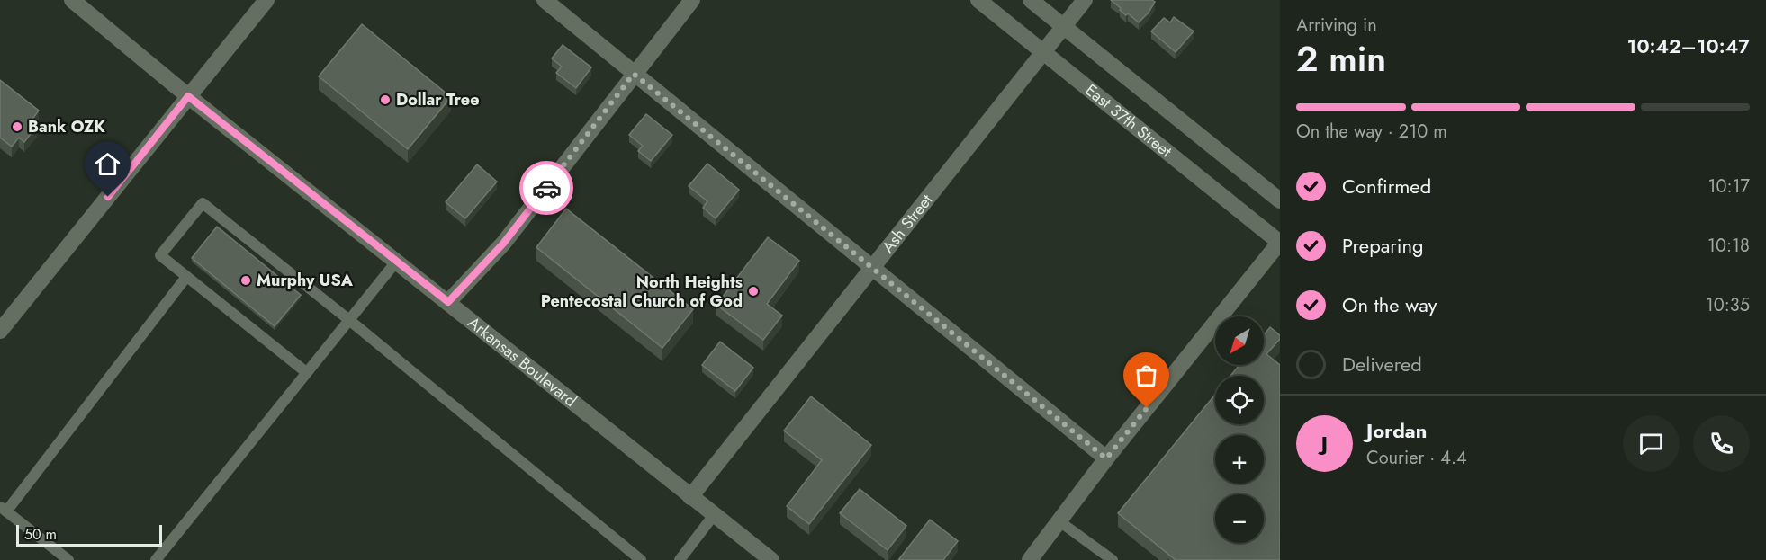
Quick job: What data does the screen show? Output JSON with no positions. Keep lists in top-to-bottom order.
{
  "streets": {
    "street": ["East 37th Street", "Ash Street", "Arkansas Boulevard"]
  },
  "crossings": [
    ["East 37th Street", "Ash Street"],
    ["Ash Street", "Arkansas Boulevard"]
  ],
  "places": [
    "Dollar Tree",
    "Bank OZK",
    "Murphy USA",
    "North Heights Pentecostal Church of God"
  ],
  "scale_bar": "50 m",
  "north": "bottom left",
  "page": {
    "heading": ["2 min", "Arriving in", "10:42–10:47"],
    "panel": ["Jordan", "Courier · 4.4"],
    "bar": "On the way · 210 m",
    "list": [
      ["Confirmed", "10:17"],
      ["Preparing", "10:18"],
      ["On the way", "10:35"],
      "Delivered"
    ],
    "map_buttons": ["+", "−"],
    "round": "J",
    "scale": "50 m"
  }
}
